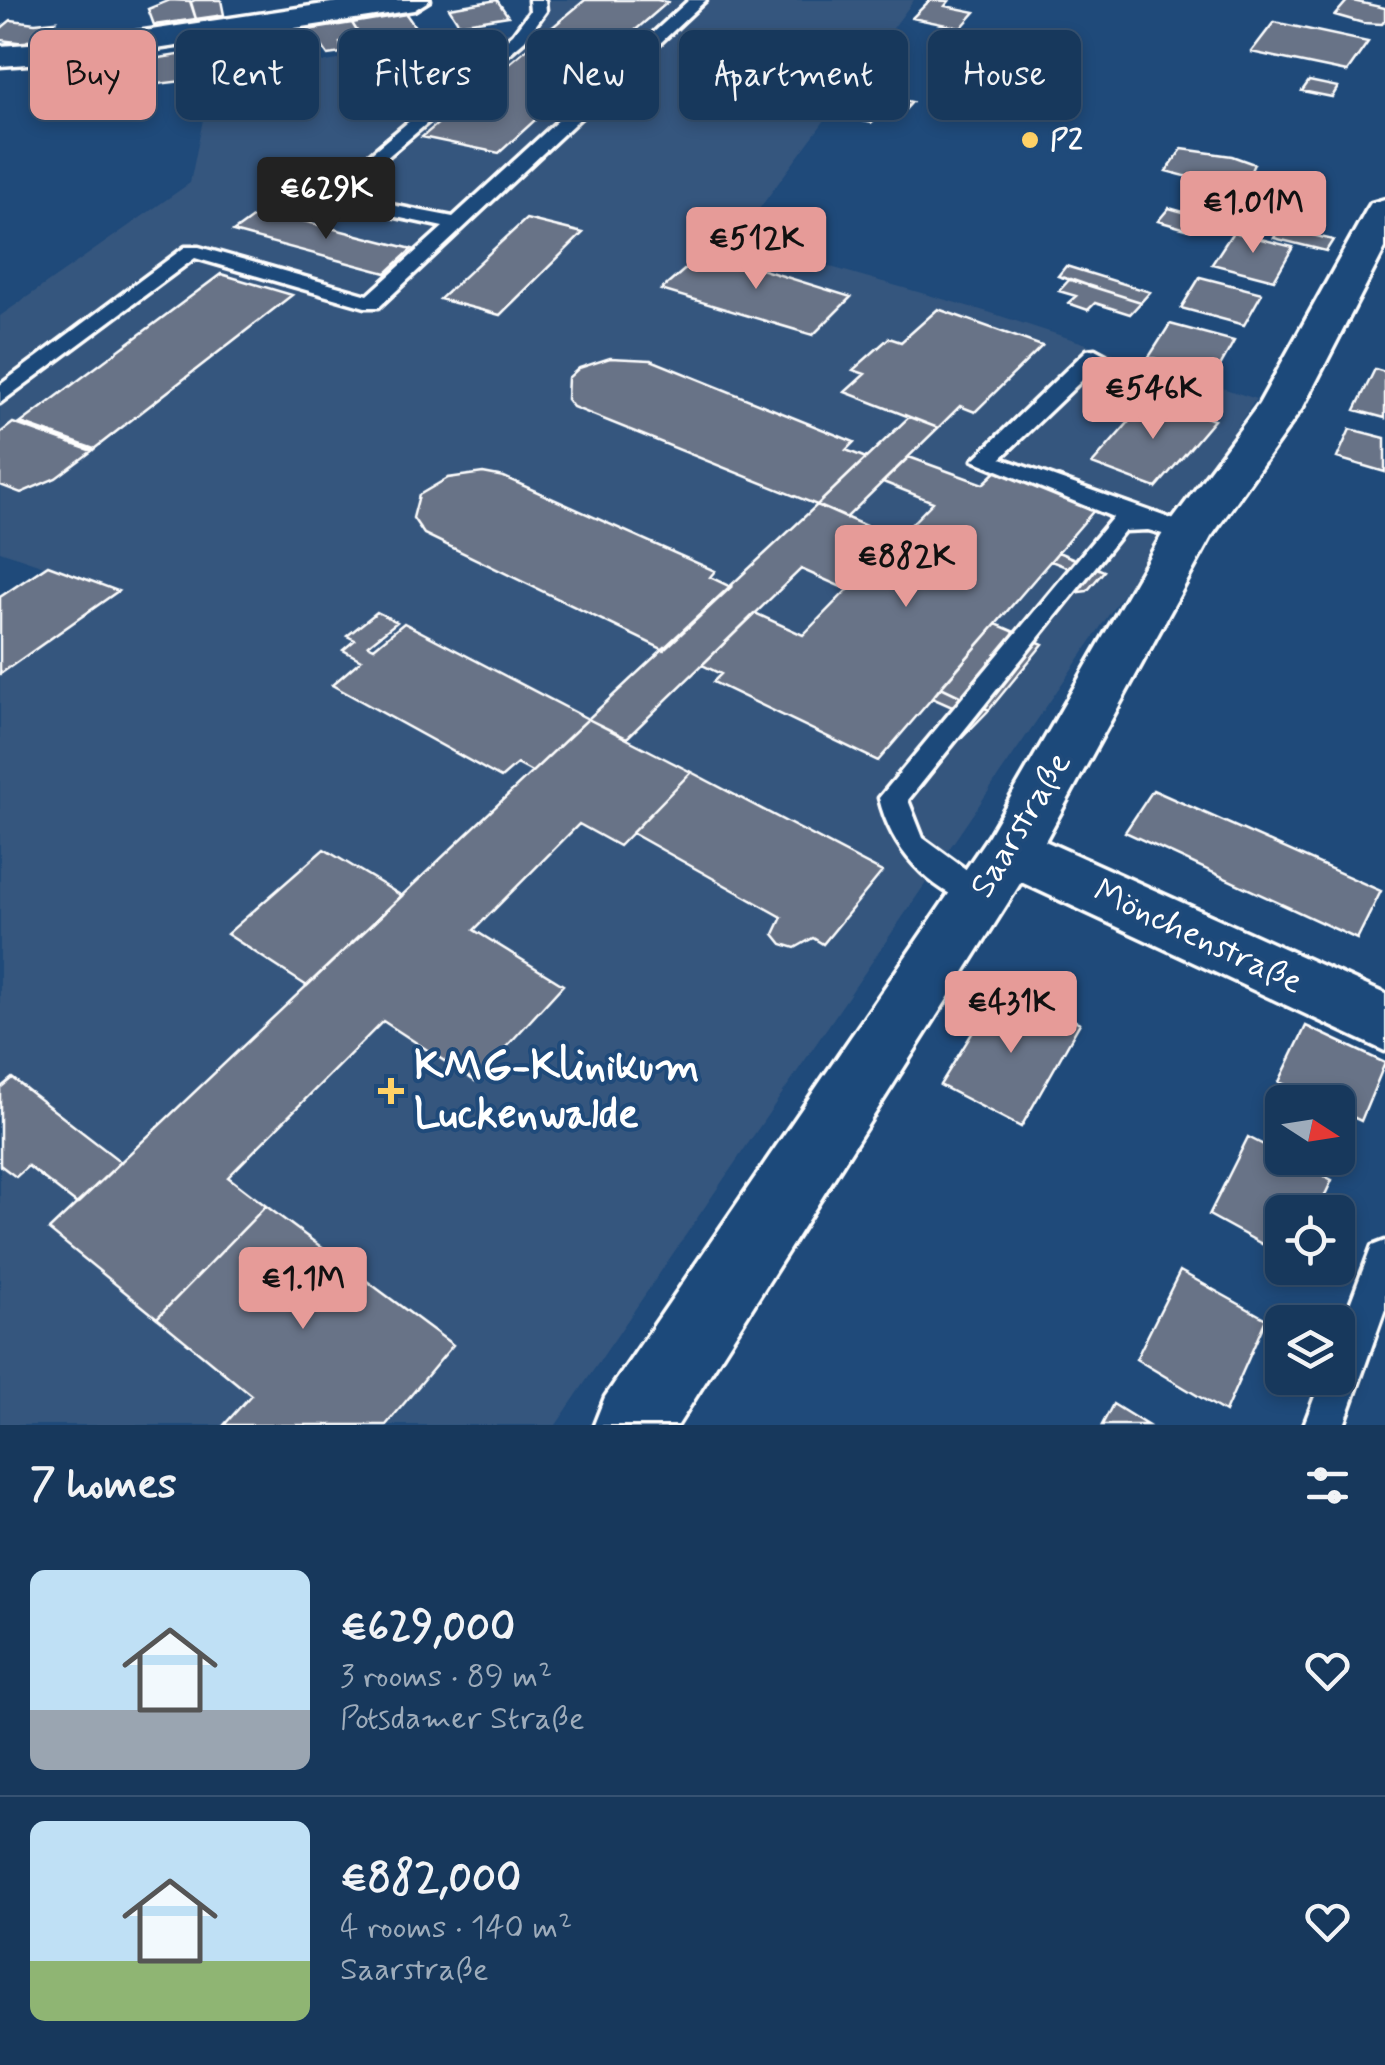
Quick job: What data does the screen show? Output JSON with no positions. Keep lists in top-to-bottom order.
{
  "streets": {
    "street": ["Saarstraße", "Mönchenstraße"]
  },
  "crossings": [
    ["Saarstraße", "Mönchenstraße"]
  ],
  "places": {
    "other": ["P2"],
    "health": ["KMG-Klinikum Luckenwalde"]
  },
  "north": "right",
  "page": {
    "chip": [
      "Buy",
      "Rent",
      "Filters",
      "New",
      "Apartment",
      "House"
    ],
    "price": [
      "€629K",
      "€1.01M",
      "€512K",
      "€546K",
      "€882K",
      "€431K",
      "€1.1M"
    ],
    "heading": "7 homes",
    "list": [
      {
        "name": "€629,000",
        "note": "3 rooms · 89 m² · Potsdamer Straße"
      },
      {
        "name": "€882,000",
        "note": "4 rooms · 140 m² · Saarstraße"
      }
    ]
  }
}
